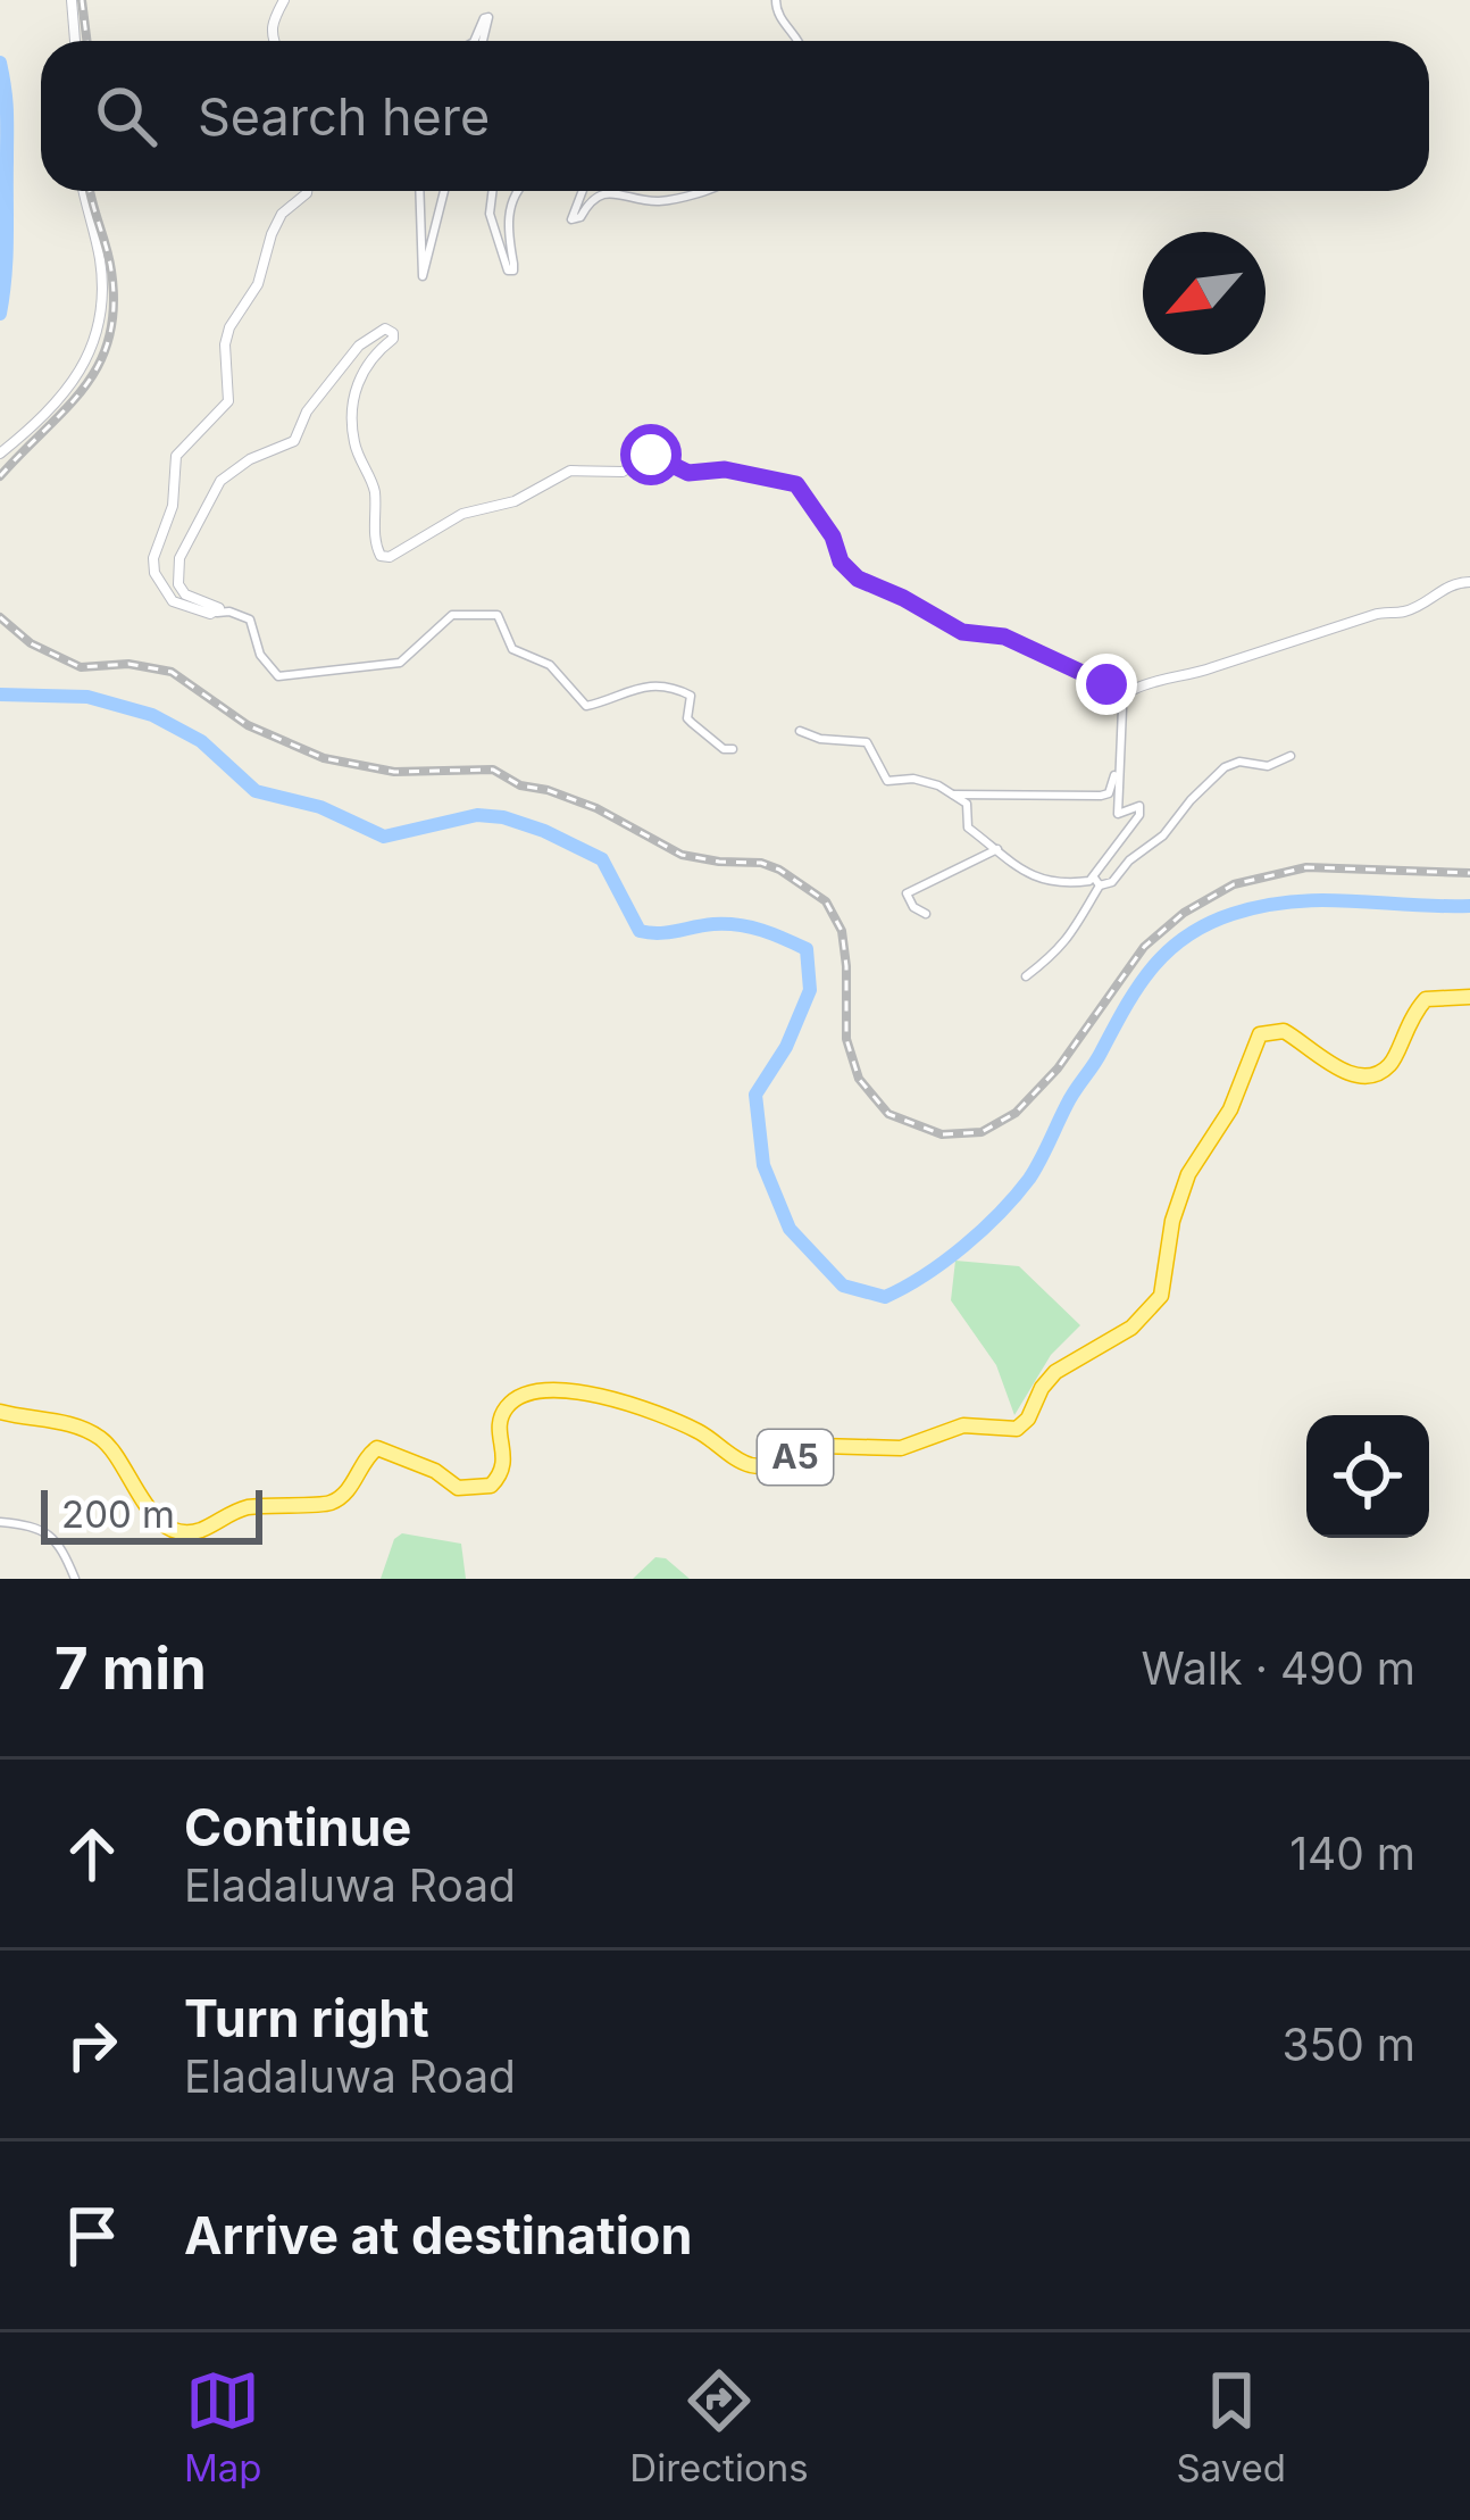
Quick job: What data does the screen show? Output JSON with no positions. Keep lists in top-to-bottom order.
{
  "streets": {
    "highway": ["A5"]
  },
  "scale_bar": "200 m",
  "north": "bottom left",
  "page": {
    "search": "Search here",
    "scale": "200 m",
    "heading": ["7 min", "Walk · 490 m"],
    "list": [
      ["Continue", "Eladaluwa Road", "140 m"],
      ["Turn right", "Eladaluwa Road", "350 m"],
      "Arrive at destination"
    ],
    "nav": ["Map", "Directions", "Saved"]
  }
}
